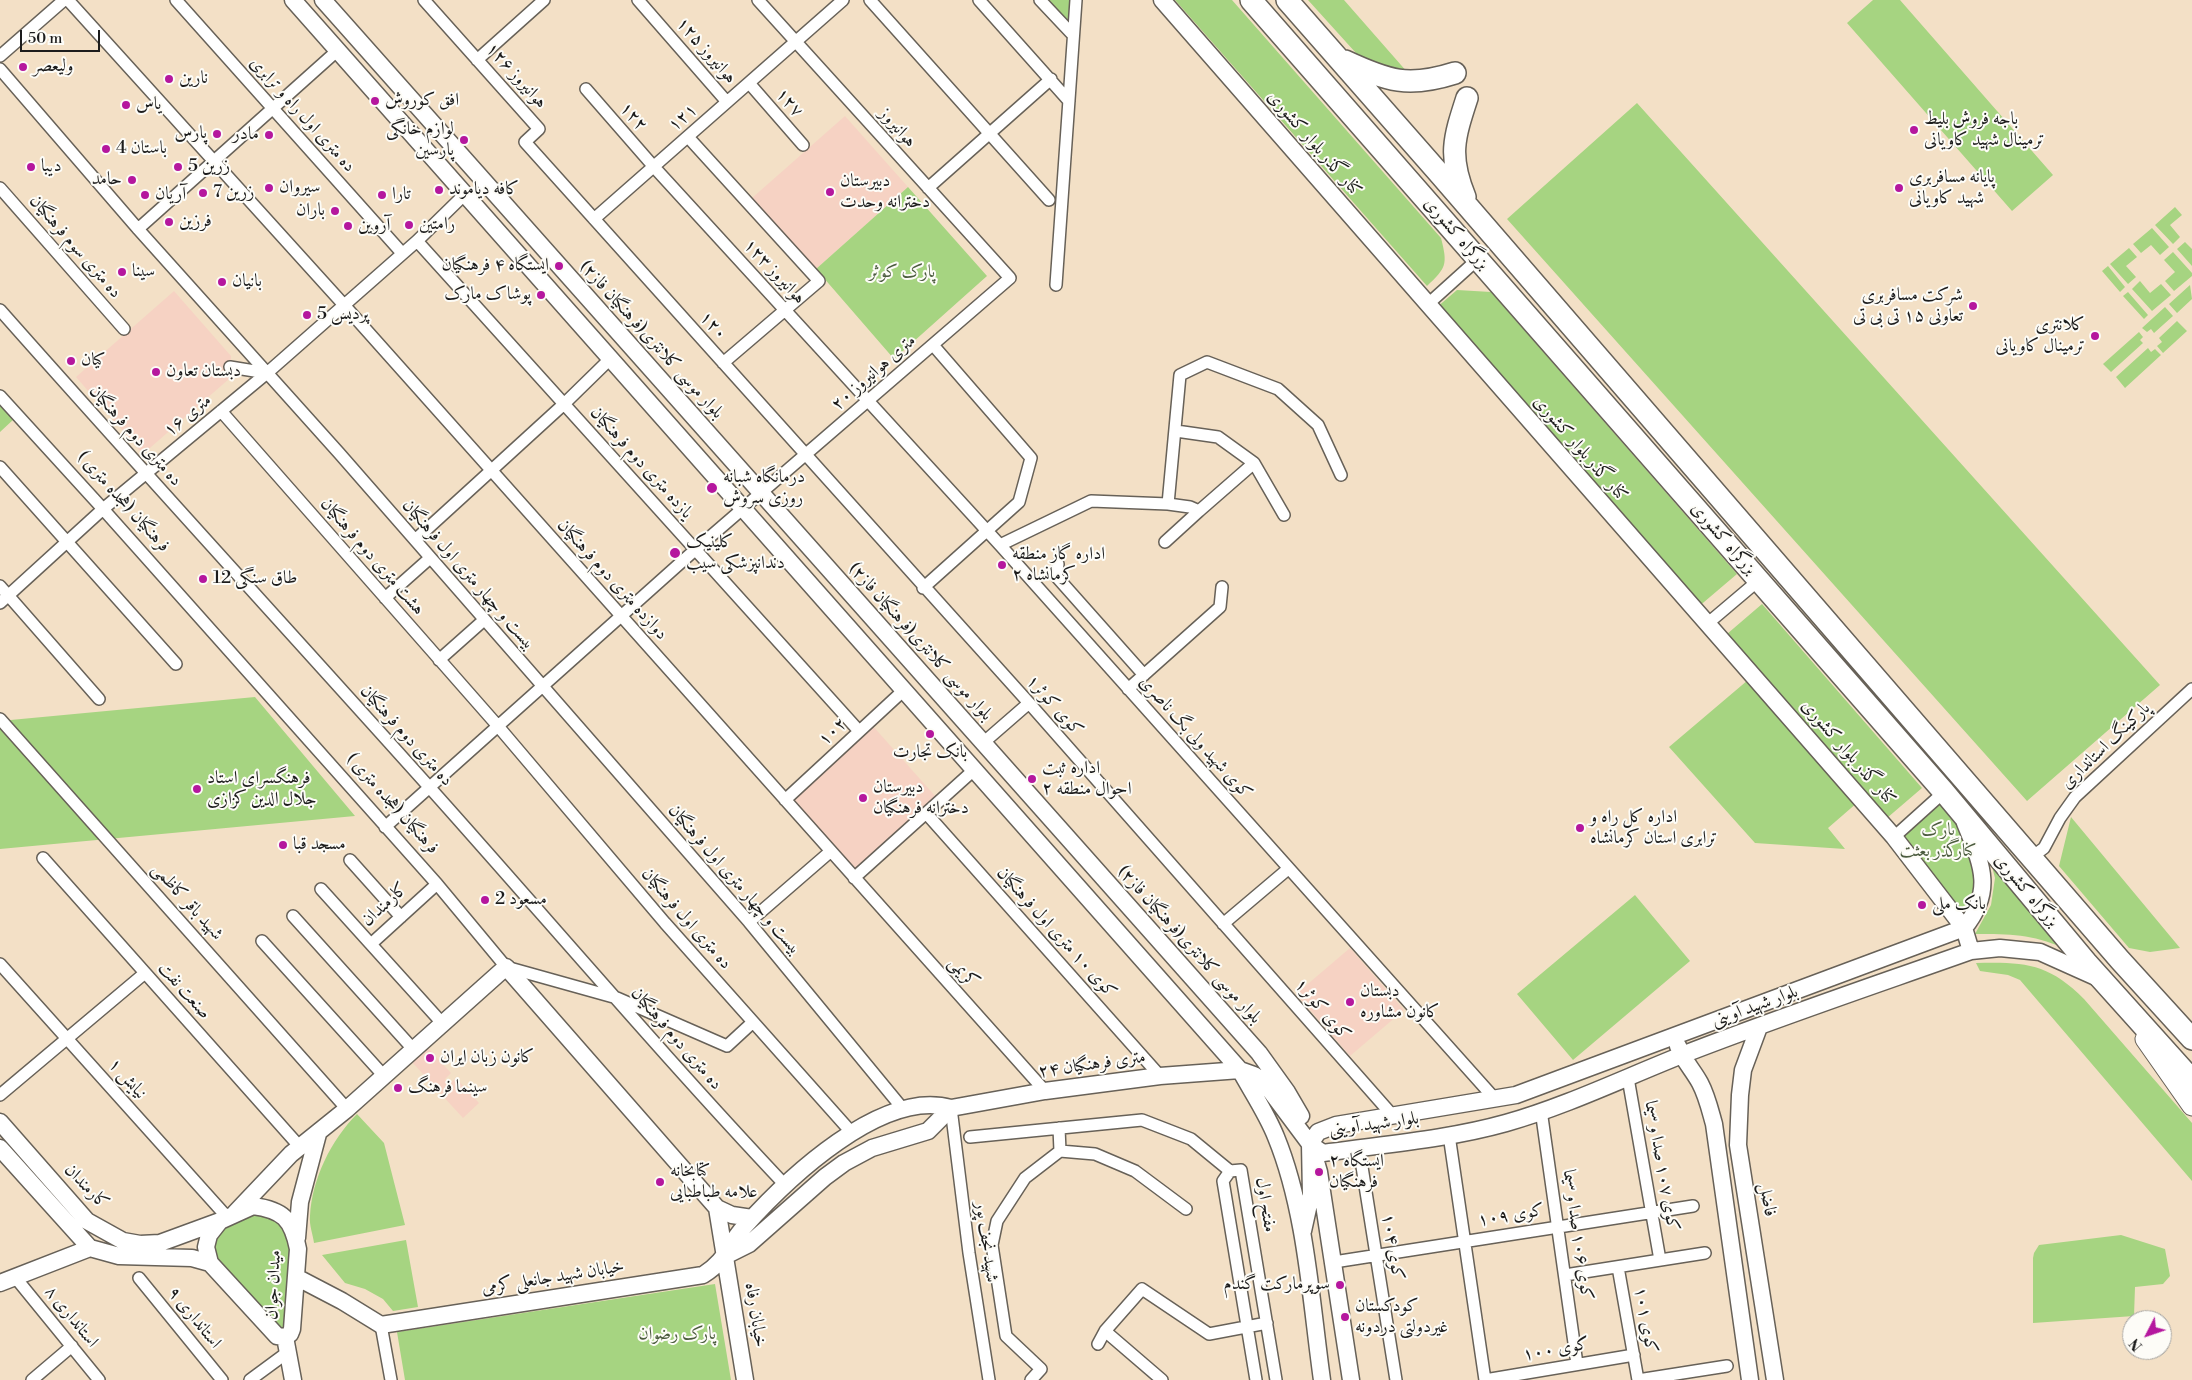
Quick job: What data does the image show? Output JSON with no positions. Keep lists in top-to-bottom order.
{
  "streets": {
    "highway": ["بزرگراه کشوری"],
    "main road": [
      "کنار گذر بلوار کشوری",
      "بلوار موسی کلانتری(فرهنگیان فاز۲)",
      "فرهنگیان (هجده متری )",
      "کارمندان",
      "بلوار شهید آوینی",
      "۲۴ متری فرهنگیان",
      "فاضل",
      "خیابان شهید جانعلی کرمی",
      "میدان جوان",
      "خیابان رفاه"
    ],
    "street": [
      "هوانیروز ۱۲۵",
      "هوانیروز ۱۲۶",
      "۱۲۷",
      "ده متری اول راه و ترابری",
      "۱۲۲",
      "۱۲۱",
      "هوانیروز",
      "ده متری سوم فرهنگیان",
      "۱۲۳ هوانیروز",
      "۱۲۰",
      "۲۰ متری هوانیروز",
      "۱۶ متری",
      "ده متری دوم فرهنگیان",
      "یازده متری دوم فرهنگیان",
      "هشت متری دوم فرهنگیان",
      "بیست و چهار متری اول فرهنگیان",
      "دوازده متری دوم فرهنگیان",
      "کوی کوثر۱",
      "۱۰۲",
      "کوی شهید ولی بگ ناصری",
      "پارکینگ استانداری",
      "شهید باقر کاظمی",
      "ده متری اول فرهنگیان",
      "کوی ۱۰ متری اول فرهنگیان",
      "کریمی",
      "صنعت نفت",
      "نیایش ۱",
      "کوی ۱۰۷ صدا و سیما",
      "مفتح اول",
      "کوی ۱۰۹",
      "کوی ۱۰۶ صدا و سیما",
      "شهید نجف پور",
      "کوی ۱۰۴",
      "استانداری ۸",
      "استانداری ۹",
      "کوی ۱۰۱",
      "کوی ۱۰۰"
    ]
  },
  "crossings": [
    ["هوانیروز ۱۲۵", "۱۲۱"],
    ["هوانیروز ۱۲۶", "۱۲۱"],
    ["هوانیروز ۱۲۶", "۱۲۰"],
    ["۱۲۷", "۱۲۱"],
    ["ده متری اول راه و ترابری", "۱۶ متری"],
    ["۱۲۲", "۱۲۱"],
    ["۱۲۲", "۱۲۳ هوانیروز"],
    ["۱۲۱", "هوانیروز"],
    ["۱۲۱", "۱۲۳ هوانیروز"],
    ["۱۲۱", "۱۲۰"],
    ["هوانیروز", "۲۰ متری هوانیروز"],
    ["کنار گذر بلوار کشوری", "بلوار شهید آوینی"],
    ["بزرگراه کشوری", "پارکینگ استانداری"],
    ["بزرگراه کشوری", "بلوار شهید آوینی"],
    ["۱۲۳ هوانیروز", "۲۰ متری هوانیروز"],
    ["۱۲۳ هوانیروز", "کوی شهید ولی بگ ناصری"],
    ["۱۲۰", "۲۰ متری هوانیروز"],
    ["۱۲۰", "کوی کوثر۱"],
    ["بلوار موسی کلانتری(فرهنگیان فاز۲)", "۲۰ متری هوانیروز"],
    ["بلوار موسی کلانتری(فرهنگیان فاز۲)", "بلوار شهید آوینی"],
    ["بلوار موسی کلانتری(فرهنگیان فاز۲)", "کوی ۱۰۹"],
    ["۲۰ متری هوانیروز", "ده متری دوم فرهنگیان"],
    ["۲۰ متری هوانیروز", "یازده متری دوم فرهنگیان"],
    ["۲۰ متری هوانیروز", "فرهنگیان (هجده متری )"],
    ["۲۰ متری هوانیروز", "هشت متری دوم فرهنگیان"],
    ["۲۰ متری هوانیروز", "بیست و چهار متری اول فرهنگیان"],
    ["۲۰ متری هوانیروز", "دوازده متری دوم فرهنگیان"],
    ["۲۰ متری هوانیروز", "کوی کوثر۱"],
    ["۲۰ متری هوانیروز", "کوی شهید ولی بگ ناصری"],
    ["۲۰ متری هوانیروز", "ده متری اول فرهنگیان"],
    ["۱۶ متری", "ده متری دوم فرهنگیان"],
    ["۱۶ متری", "یازده متری دوم فرهنگیان"],
    ["۱۶ متری", "فرهنگیان (هجده متری )"],
    ["۱۶ متری", "هشت متری دوم فرهنگیان"],
    ["۱۶ متری", "بیست و چهار متری اول فرهنگیان"],
    ["۱۶ متری", "دوازده متری دوم فرهنگیان"],
    ["ده متری دوم فرهنگیان", "۲۴ متری فرهنگیان"],
    ["یازده متری دوم فرهنگیان", "۱۰۲"],
    ["فرهنگیان (هجده متری )", "کارمندان"],
    ["هشت متری دوم فرهنگیان", "ده متری اول فرهنگیان"],
    ["بیست و چهار متری اول فرهنگیان", "۲۴ متری فرهنگیان"],
    ["دوازده متری دوم فرهنگیان", "۱۰۲"],
    ["دوازده متری دوم فرهنگیان", "کریمی"],
    ["کوی کوثر۱", "بلوار شهید آوینی"],
    ["کوی شهید ولی بگ ناصری", "بلوار شهید آوینی"],
    ["کارمندان", "نیایش ۱"],
    ["کارمندان", "میدان جوان"],
    ["ده متری اول فرهنگیان", "۲۴ متری فرهنگیان"],
    ["کوی ۱۰ متری اول فرهنگیان", "۲۴ متری فرهنگیان"],
    ["کریمی", "۲۴ متری فرهنگیان"],
    ["بلوار شهید آوینی", "کوی ۱۰۷ صدا و سیما"],
    ["بلوار شهید آوینی", "فاضل"],
    ["بلوار شهید آوینی", "کوی ۱۰۶ صدا و سیما"],
    ["بلوار شهید آوینی", "کوی ۱۰۴"],
    ["۲۴ متری فرهنگیان", "شهید نجف پور"],
    ["۲۴ متری فرهنگیان", "خیابان شهید جانعلی کرمی"],
    ["۲۴ متری فرهنگیان", "خیابان رفاه"],
    ["نیایش ۱", "میدان جوان"],
    ["کوی ۱۰۷ صدا و سیما", "کوی ۱۰۹"],
    ["کوی ۱۰۹", "کوی ۱۰۶ صدا و سیما"],
    ["کوی ۱۰۹", "کوی ۱۰۴"],
    ["کوی ۱۰۶ صدا و سیما", "کوی ۱۰۰"],
    ["خیابان شهید جانعلی کرمی", "خیابان رفاه"],
    ["کوی ۱۰۱", "کوی ۱۰۰"]
  ],
  "parks": ["پارک کوثر", "پارک کنارگذر بعثت", "پارک رضوان"],
  "places": [
    "ولیعصر",
    "نارین",
    "افق کوروش",
    "یاس",
    "باجه فروش بلیط ترمینال شهید کاویانی",
    "پارس",
    "مادر",
    "لوازم خانگی پارسین",
    "باستان 4",
    "دیبا",
    "زرین 5",
    "حامد",
    "سیروان",
    "پايانه مسافربری شهید کاویانی",
    "کافه دیاموند",
    "دبیرستان دخترانه وحدت",
    "زرین 7",
    "آریان",
    "تارا",
    "باران",
    "فرزین",
    "رامتین",
    "آروین",
    "ایستگاه ۴ فرهنگیان",
    "سینا",
    "بانیان",
    "پوشاک مارک",
    "شرکت مسافربری تعاونی ۱۵ تی بی تی",
    "پردیس 5",
    "کلانتری ترمینال کاویانی",
    "کیان",
    "دبستان تعاون",
    "درمانگاه شبانه روزی سروش",
    "کلینیک دندانپزشکی سیب",
    "اداره گاز منطقه ۲ کرمانشاه",
    "طاق سنگی 12",
    "بانک تجارت",
    "اداره ثبت احوال منطقه ۲",
    "فرهنگسرای استاد جلال الدین کزازی",
    "دبیرستان دخترانه فرهنگیان",
    "اداره کل راه و ترابری استان کرمانشاه",
    "مسجد قبا",
    "مسعود 2",
    "بانک ملی",
    "دبستان کانون مشاوره",
    "کانون زبان ایران",
    "سینما فرهنگ",
    "ایستگاه ۲ فرهنگیان",
    "کتابخانه علامه طباطبایی",
    "سوپرمارکت گندم",
    "کودکستان غیردولتی دردونه"
  ],
  "scale_bar": "50 m",
  "north": "bottom left"
}
